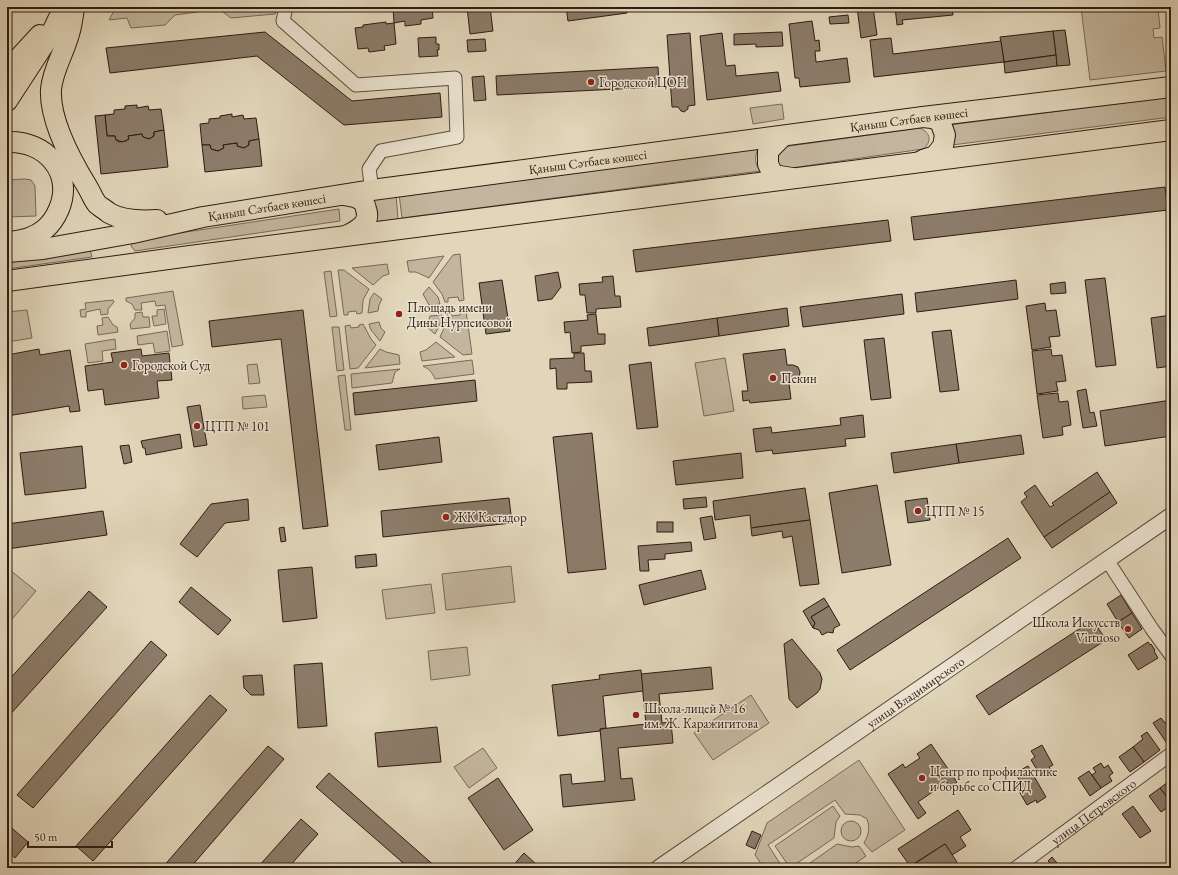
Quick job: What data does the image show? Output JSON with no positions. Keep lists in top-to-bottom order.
{
  "streets": {
    "main road": ["Қаныш Сәтбаев көшесі"],
    "street": ["улица Владимирского", "улица Петровского"]
  },
  "places": [
    "Городской ЦОН",
    "Площадь имени Дины Нурпеисовой",
    "Городской Суд",
    "Пекин",
    "ЦТП № 101",
    "ЦТП № 15",
    "ЖК Кастадор",
    "Школа Искусств Virtuoso",
    "Школа-лицей № 16 им. Ж. Каражигитова",
    "Центр по профилактике и борьбе со СПИД"
  ],
  "scale_bar": "50 m"
}
